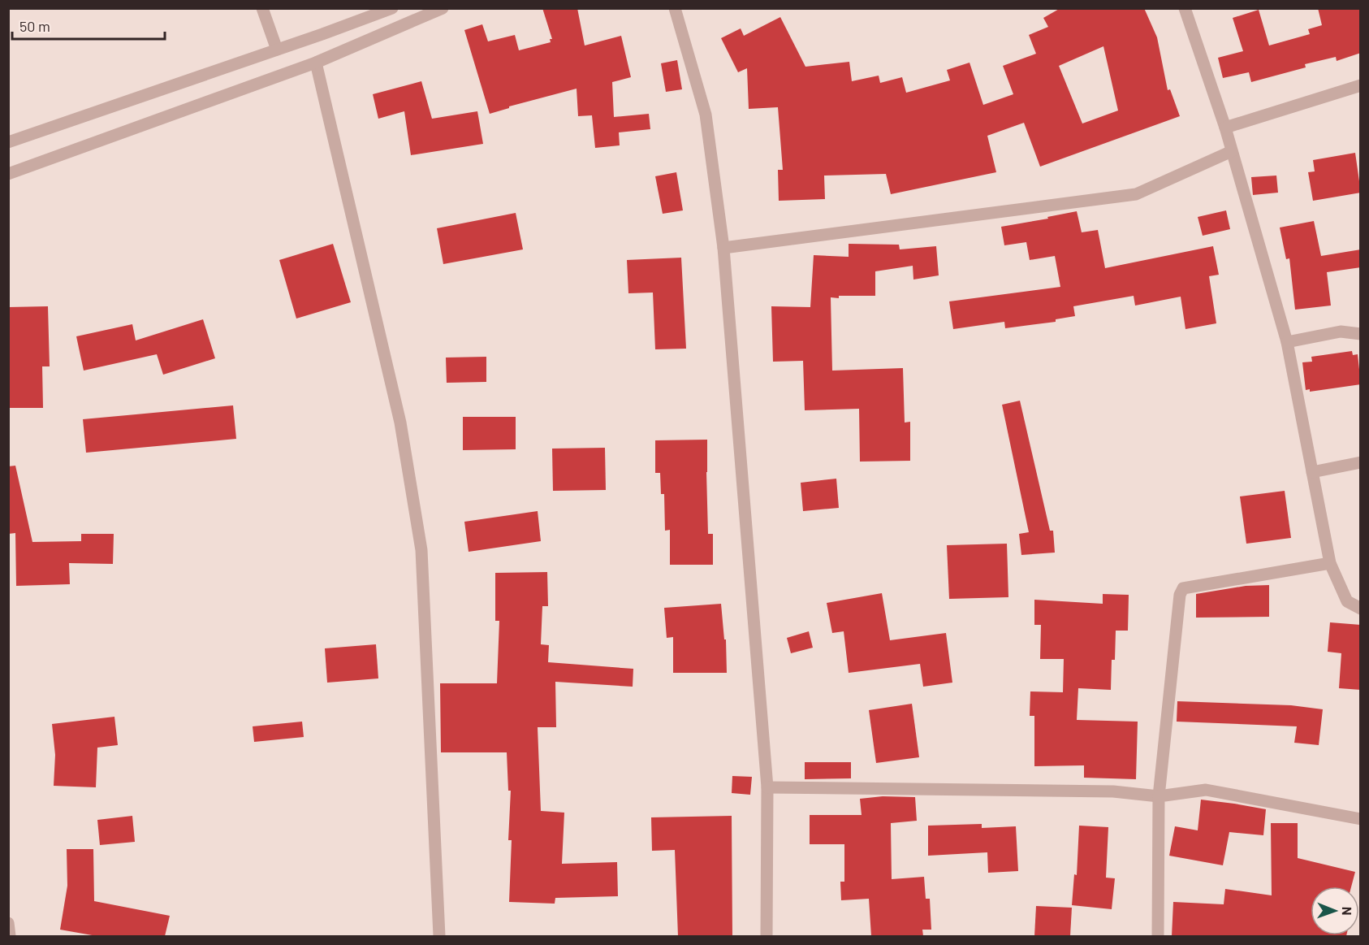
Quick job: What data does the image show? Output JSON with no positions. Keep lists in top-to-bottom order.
{
  "scale_bar": "50 m",
  "north": "right"
}
